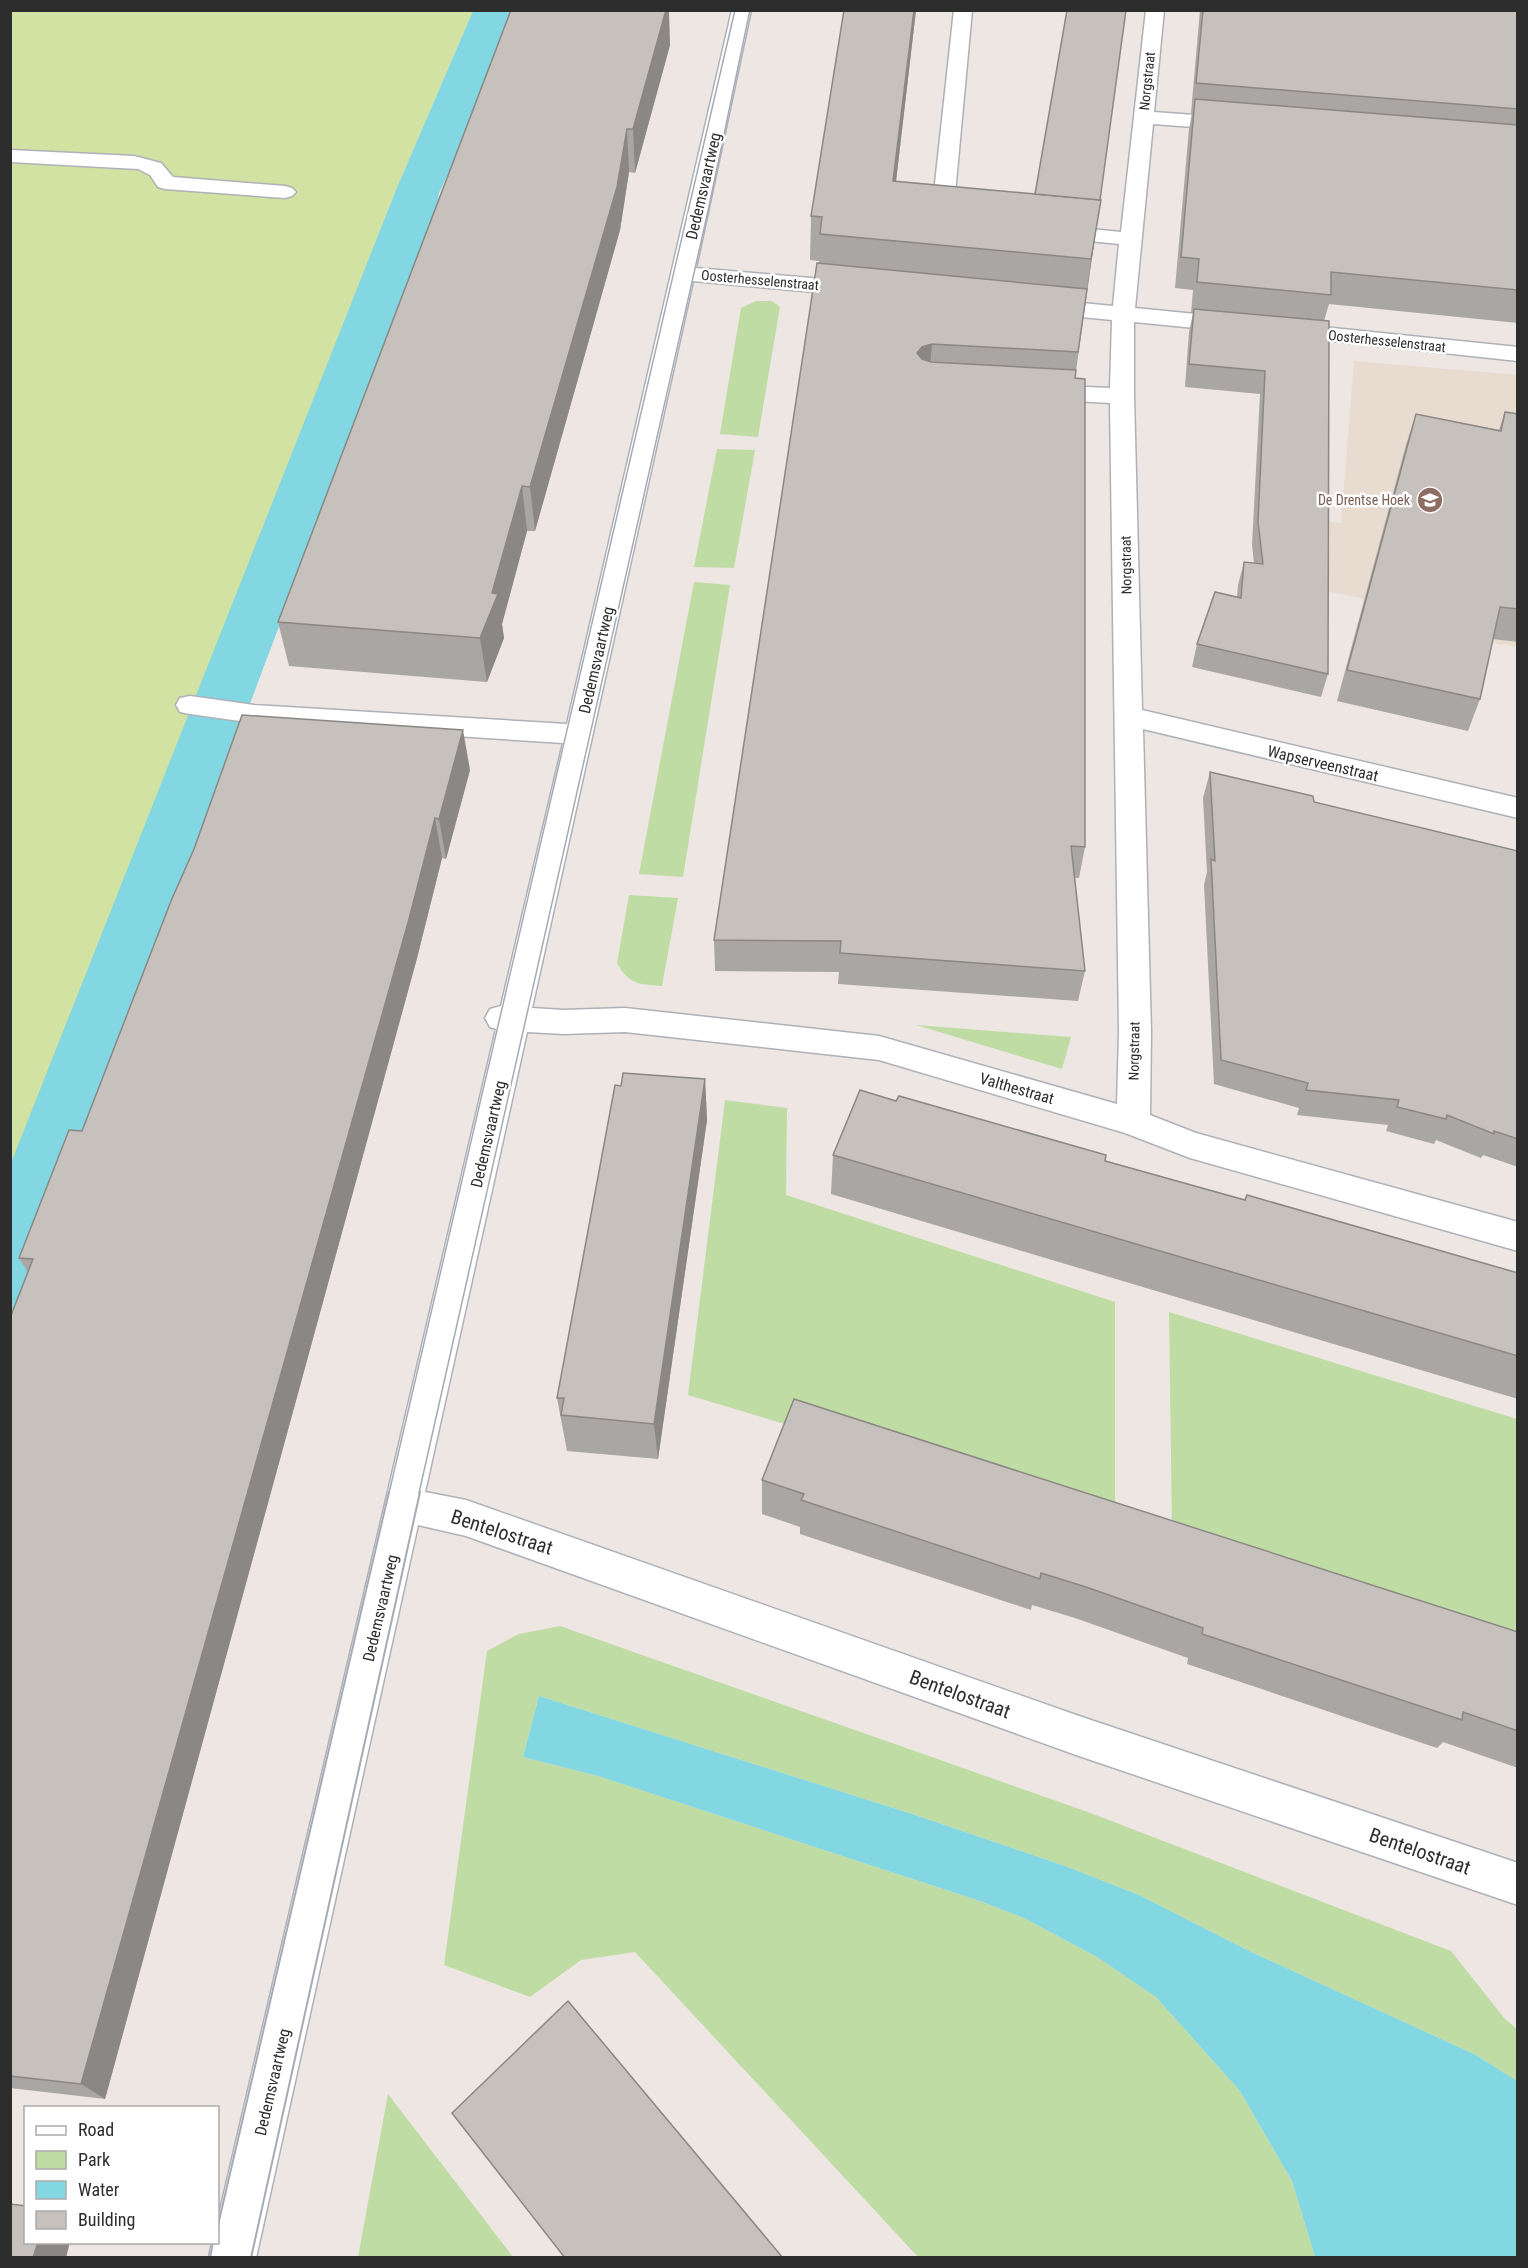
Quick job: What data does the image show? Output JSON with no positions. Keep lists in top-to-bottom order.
{
  "streets": {
    "street": [
      "Norgstraat",
      "Dedemsvaartweg",
      "Oosterhesselenstraat",
      "Wapserveenstraat",
      "Valthestraat",
      "Bentelostraat"
    ]
  },
  "crossings": [
    ["Norgstraat", "Oosterhesselenstraat"],
    ["Norgstraat", "Wapserveenstraat"],
    ["Norgstraat", "Valthestraat"],
    ["Dedemsvaartweg", "Oosterhesselenstraat"],
    ["Dedemsvaartweg", "Valthestraat"],
    ["Dedemsvaartweg", "Bentelostraat"]
  ],
  "places": {
    "school or university": ["De Drentse Hoek"]
  },
  "legend": [
    "Road",
    "Park",
    "Water",
    "Building"
  ]
}
